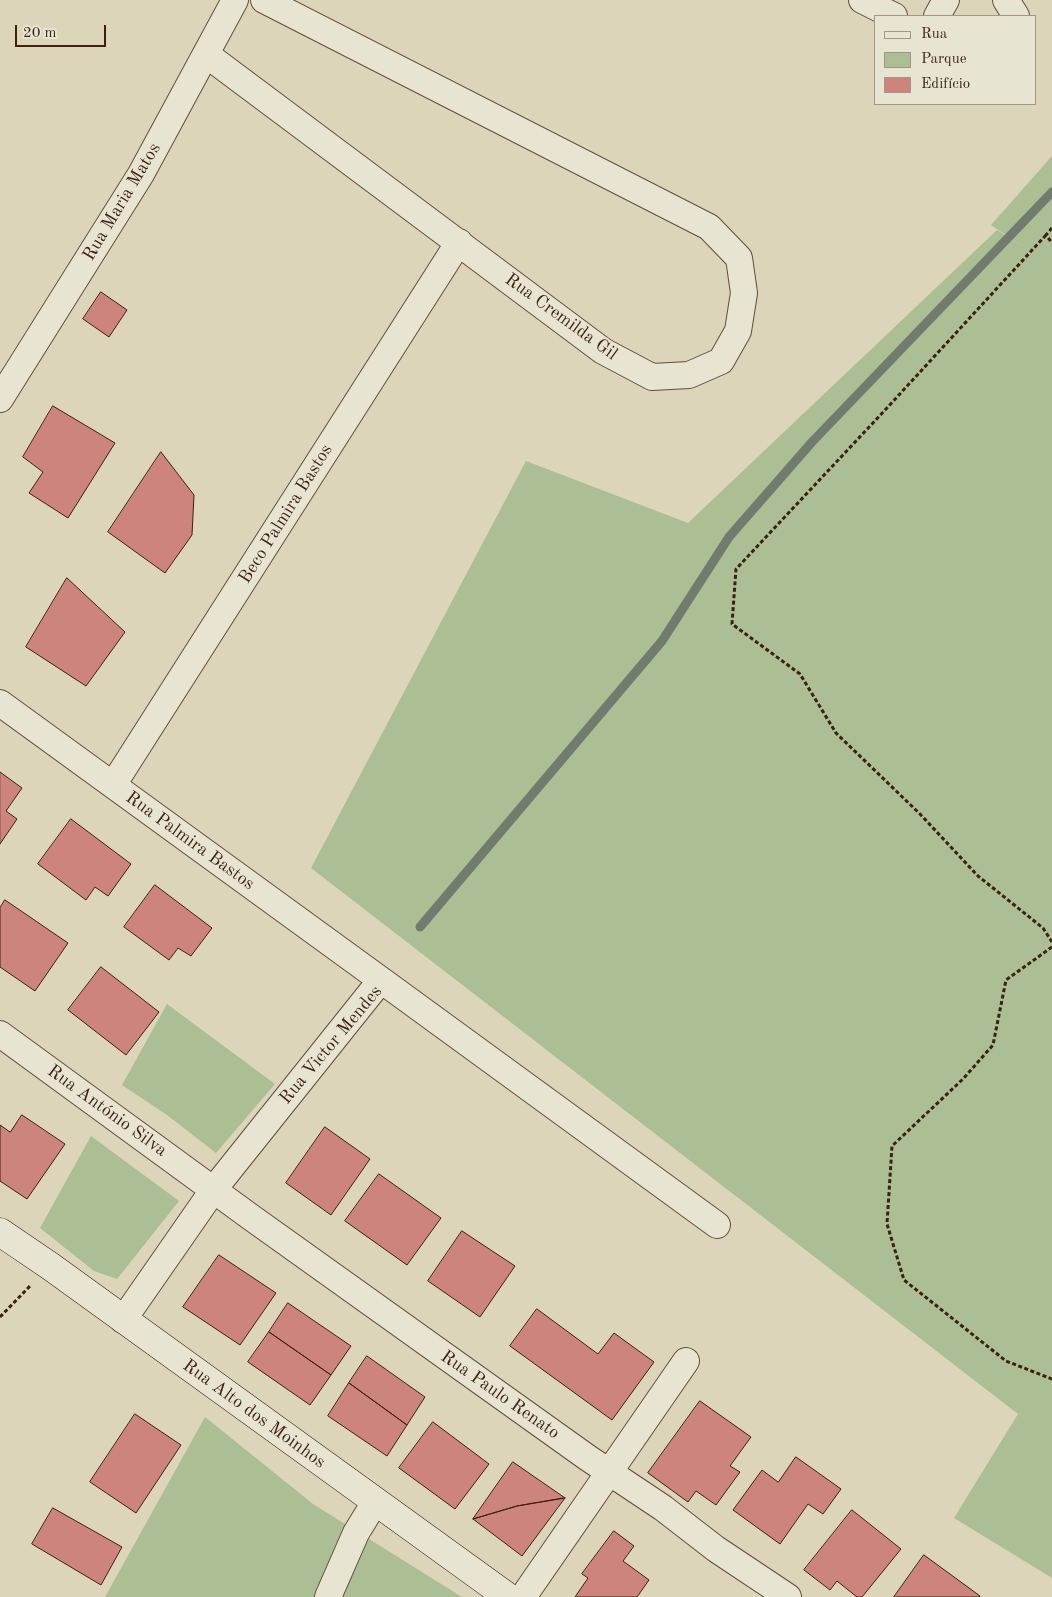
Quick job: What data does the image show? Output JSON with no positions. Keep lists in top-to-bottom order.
{
  "streets": {
    "street": [
      "Rua Maria Matos",
      "Rua Cremilda Gil",
      "Beco Palmira Bastos",
      "Rua Palmira Bastos",
      "Rua Victor Mendes",
      "Rua António Silva",
      "Rua Paulo Renato",
      "Rua Alto dos Moinhos"
    ]
  },
  "crossings": [
    ["Rua Maria Matos", "Rua Cremilda Gil"],
    ["Rua Cremilda Gil", "Beco Palmira Bastos"],
    ["Beco Palmira Bastos", "Rua Palmira Bastos"],
    ["Rua Palmira Bastos", "Rua Victor Mendes"],
    ["Rua Victor Mendes", "Rua António Silva"],
    ["Rua Victor Mendes", "Rua Paulo Renato"],
    ["Rua Victor Mendes", "Rua Alto dos Moinhos"],
    ["Rua António Silva", "Rua Paulo Renato"]
  ],
  "legend": ["Rua", "Parque", "Edifício"],
  "scale_bar": "20 m"
}
